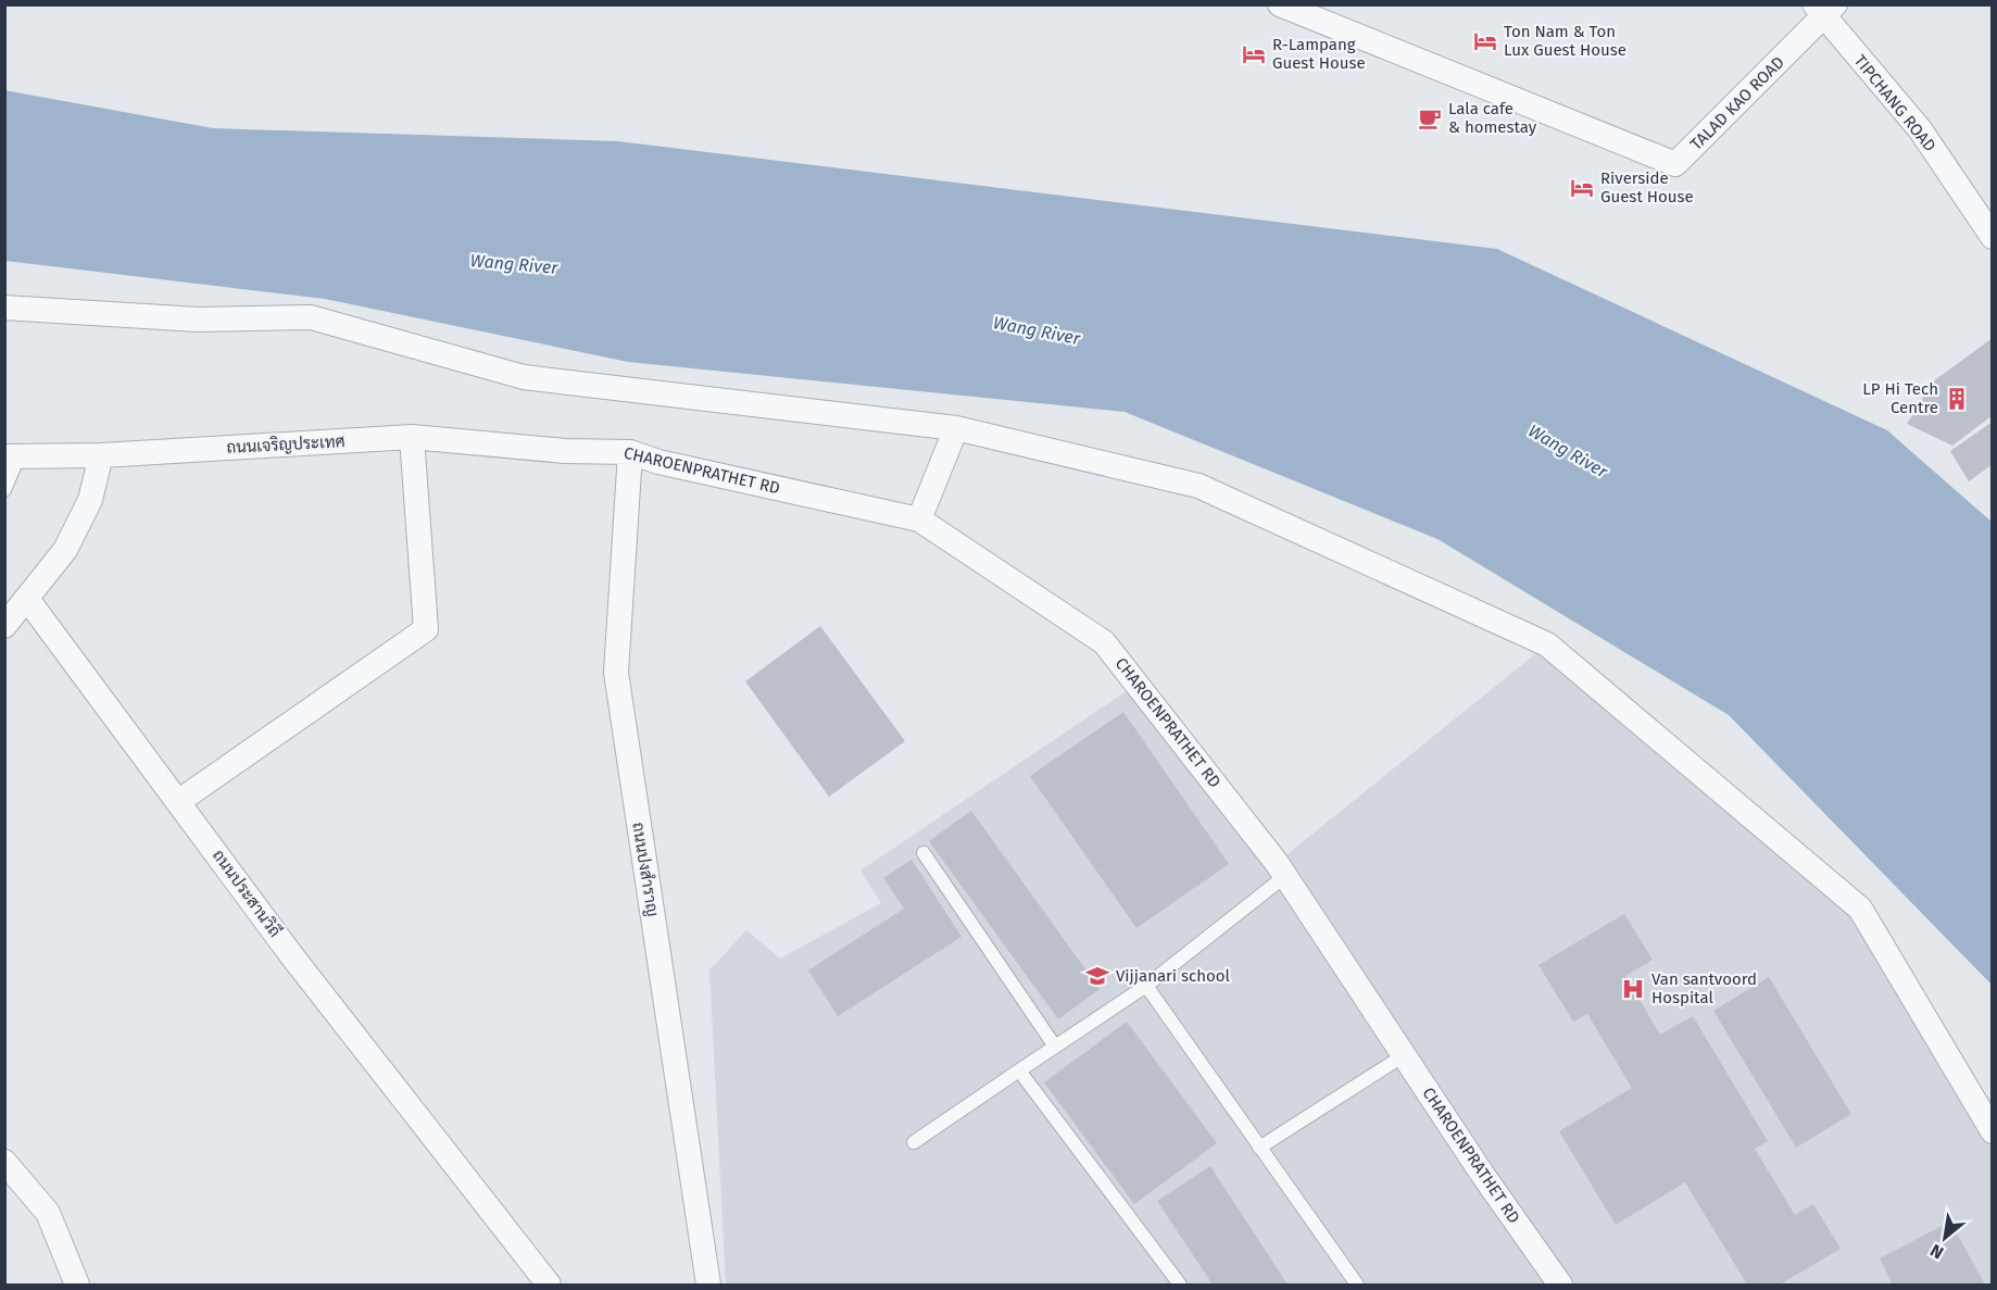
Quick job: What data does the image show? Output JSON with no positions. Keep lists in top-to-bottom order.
{
  "streets": {
    "street": [
      "TALAD KAO ROAD",
      "TIPCHANG ROAD",
      "ถนนเจริญประเทศ",
      "CHAROENPRATHET RD",
      "ถนนปงสำราญ",
      "ถนนประสานวิถี"
    ]
  },
  "crossings": [
    ["TALAD KAO ROAD", "TIPCHANG ROAD"],
    ["ถนนเจริญประเทศ", "CHAROENPRATHET RD"],
    ["ถนนเจริญประเทศ", "ถนนปงสำราญ"],
    ["CHAROENPRATHET RD", "ถนนปงสำราญ"]
  ],
  "water": ["Wang River"],
  "places": {
    "hotel": ["Ton Nam & Ton Lux Guest House", "R-Lampang Guest House", "Riverside Guest House"],
    "cafe": ["Lala cafe & homestay"],
    "building": ["LP Hi Tech Centre"],
    "school or university": ["Vijjanari school"],
    "hospital": ["Van santvoord Hospital"]
  },
  "north": "bottom left"
}
